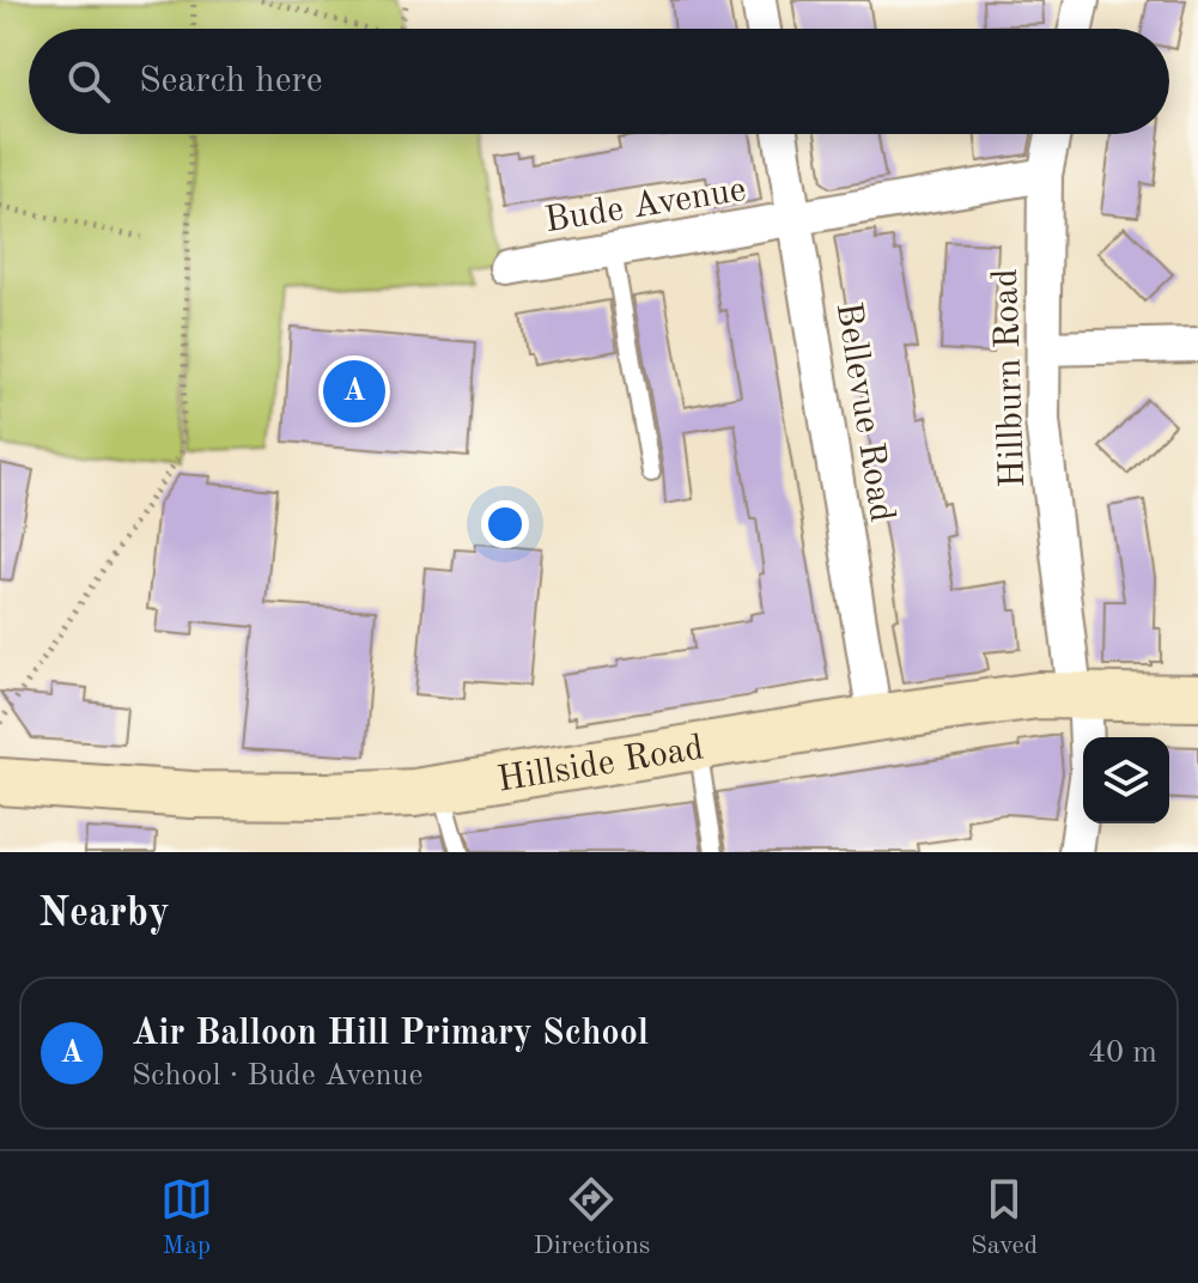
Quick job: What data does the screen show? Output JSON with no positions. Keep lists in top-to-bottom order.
{
  "streets": {
    "street": [
      "Bude Avenue",
      "Hillburn Road",
      "Bellevue Road",
      "Hillside Road"
    ]
  },
  "crossings": [
    ["Bude Avenue", "Hillburn Road"],
    ["Bude Avenue", "Bellevue Road"],
    ["Hillburn Road", "Hillside Road"],
    ["Bellevue Road", "Hillside Road"]
  ],
  "page": {
    "search": "Search here",
    "pins": "A",
    "heading": "Nearby",
    "list": [
      {
        "mark": "A",
        "name": "Air Balloon Hill Primary School",
        "note": "School · Bude Avenue",
        "value": "40 m"
      }
    ],
    "nav": ["Map", "Directions", "Saved"]
  }
}
